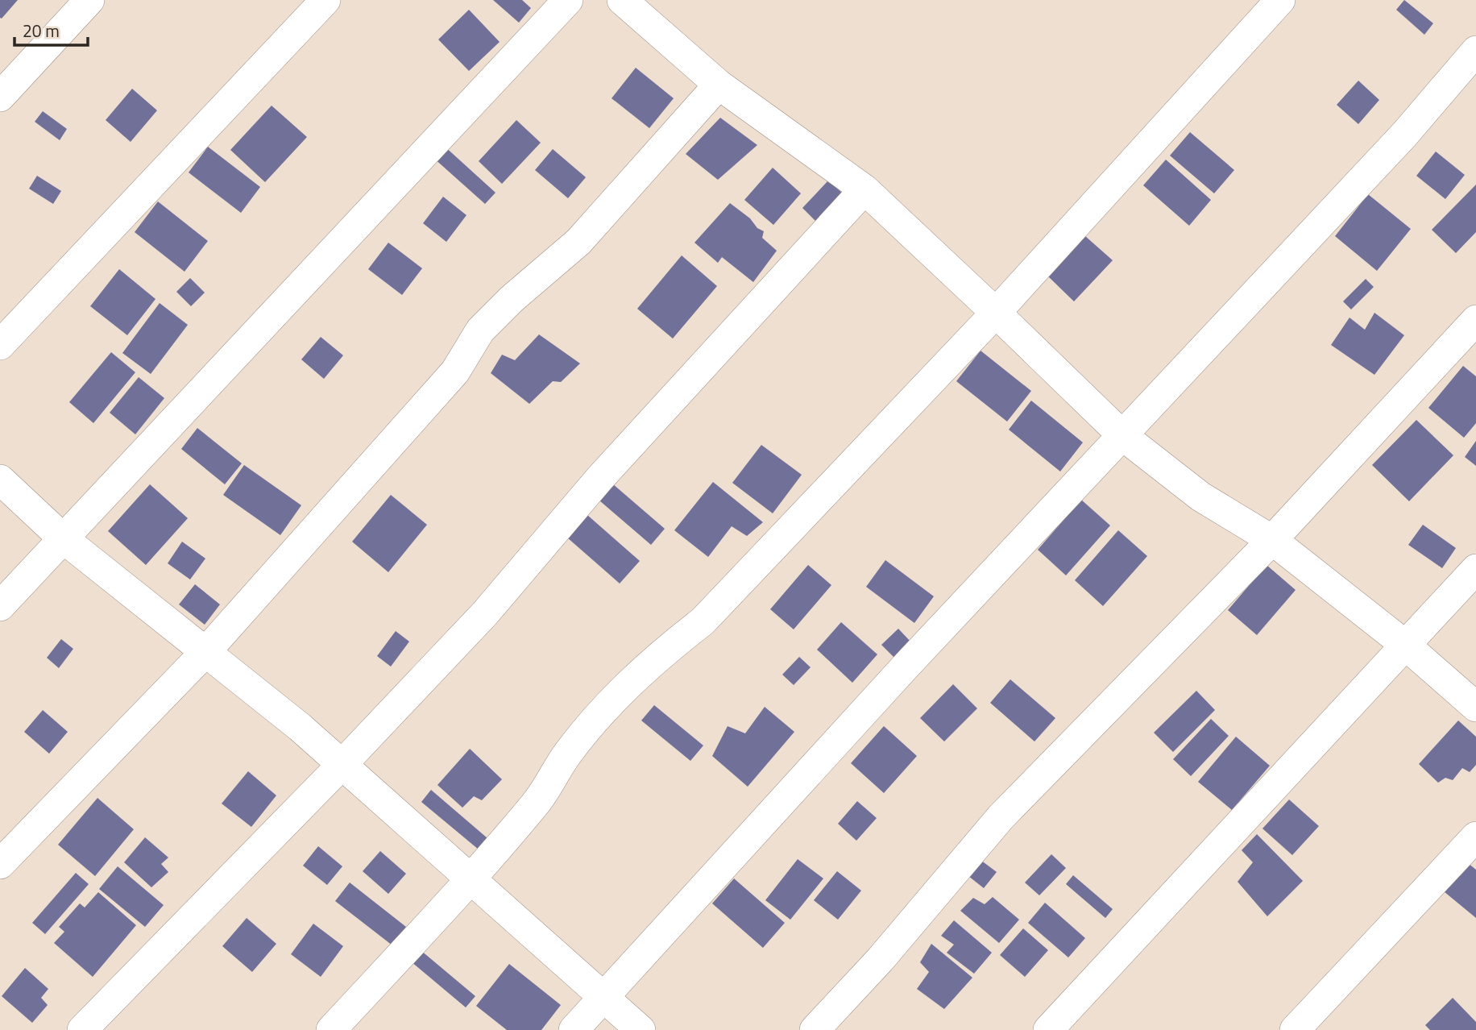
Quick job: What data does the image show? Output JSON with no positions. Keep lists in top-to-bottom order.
{
  "scale_bar": "20 m"
}
